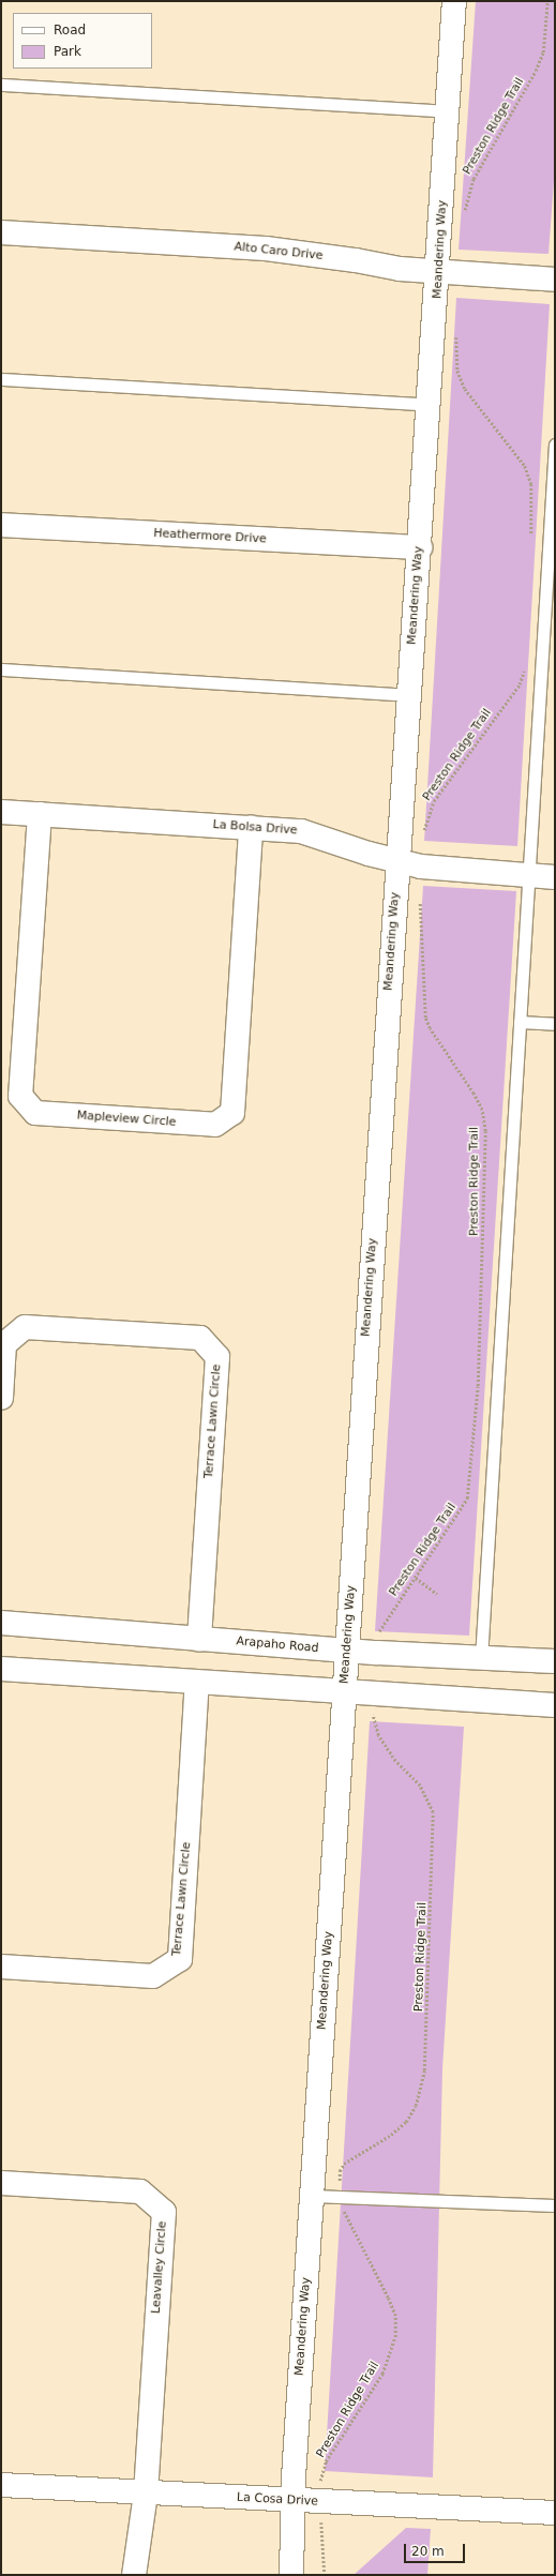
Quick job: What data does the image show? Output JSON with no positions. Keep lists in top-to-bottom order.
{
  "streets": {
    "street": [
      "Meandering Way",
      "Alto Caro Drive",
      "Heathermore Drive",
      "La Bolsa Drive",
      "Mapleview Circle",
      "Terrace Lawn Circle",
      "Arapaho Road",
      "Leavalley Circle",
      "La Cosa Drive"
    ],
    "path": ["Preston Ridge Trail"]
  },
  "crossings": [
    ["Preston Ridge Trail", "La Bolsa Drive"],
    ["Meandering Way", "Alto Caro Drive"],
    ["Meandering Way", "Heathermore Drive"],
    ["Meandering Way", "La Bolsa Drive"],
    ["Meandering Way", "Arapaho Road"],
    ["Meandering Way", "La Cosa Drive"],
    ["La Bolsa Drive", "Mapleview Circle"],
    ["Terrace Lawn Circle", "Arapaho Road"],
    ["Leavalley Circle", "La Cosa Drive"]
  ],
  "legend": ["Road", "Park"],
  "scale_bar": "20 m"
}
